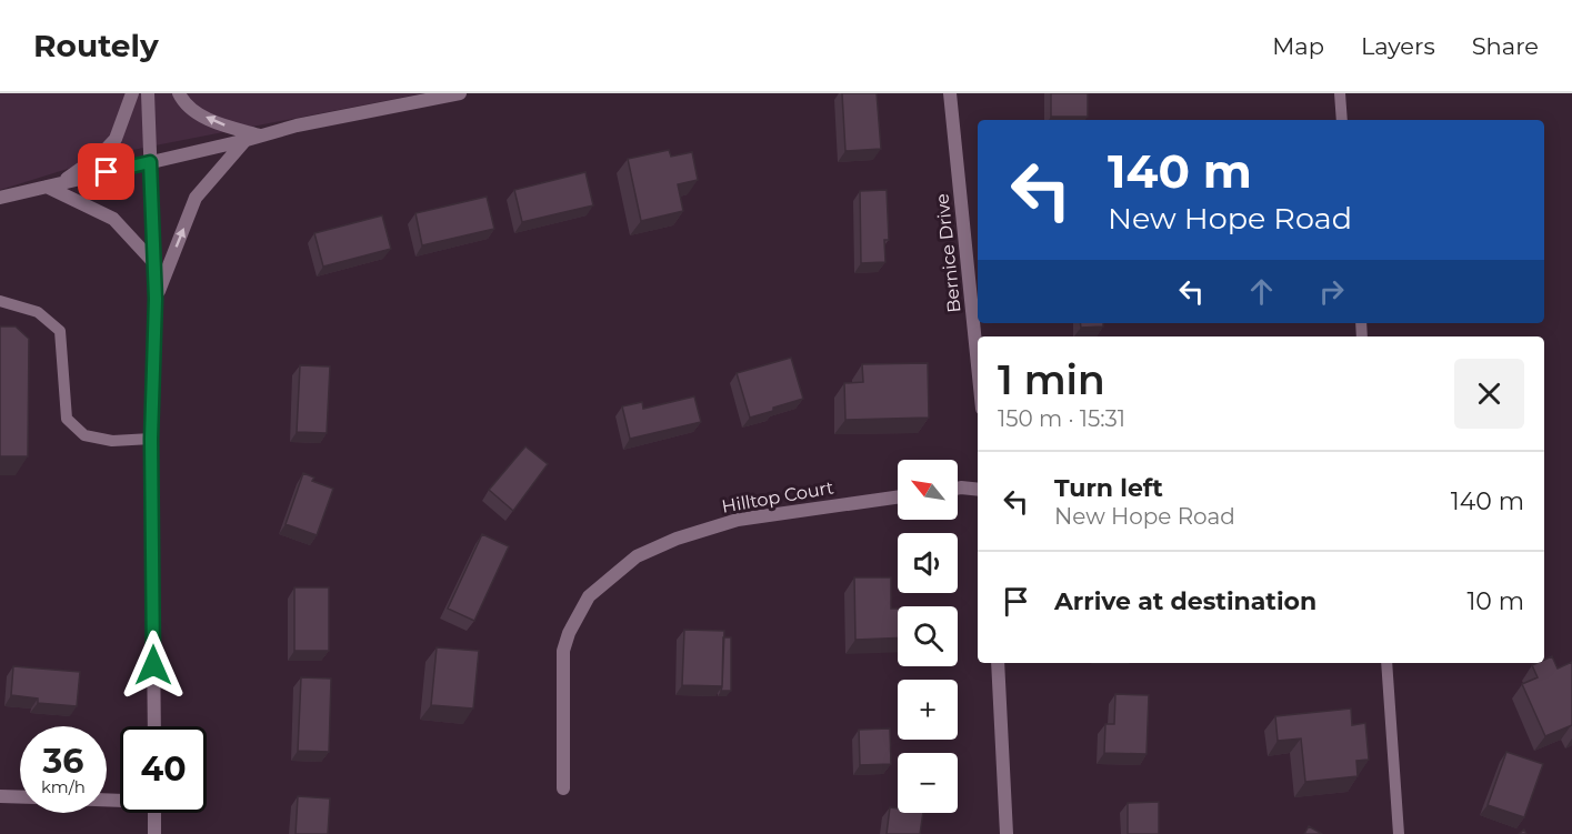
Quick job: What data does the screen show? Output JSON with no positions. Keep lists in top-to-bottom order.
{
  "streets": {
    "street": ["Bernice Drive", "Hilltop Court"]
  },
  "north": "top left",
  "page": {
    "header": "Routely",
    "nav": ["Map", "Layers", "Share"],
    "turn": ["140 m", "New Hope Road"],
    "heading": ["1 min", "150 m · 15:31"],
    "list": [
      {
        "name": "Turn left",
        "note": "New Hope Road",
        "value": "140 m"
      },
      {
        "name": "Arrive at destination",
        "value": "10 m"
      }
    ],
    "map_buttons": ["+", "−"],
    "speed": "36 km/h",
    "limit": "40"
  }
}
